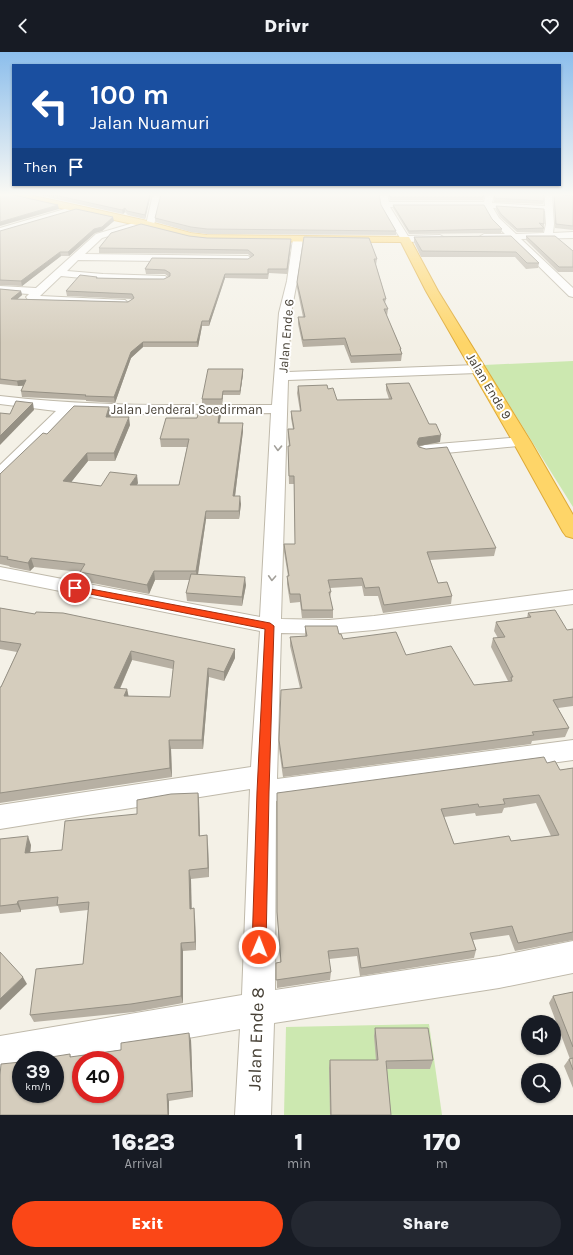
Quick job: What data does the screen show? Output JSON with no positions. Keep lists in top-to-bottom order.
{
  "streets": {
    "highway": ["Jalan Ende 9"],
    "street": ["Jalan Ende 6", "Jalan Jenderal Soedirman", "Jalan Ende 8"]
  },
  "crossings": [
    ["Jalan Ende 6", "Jalan Jenderal Soedirman"],
    ["Jalan Ende 6", "Jalan Ende 8"]
  ],
  "one_way": ["Jalan Ende 6"],
  "page": {
    "header": "Drivr",
    "turn": ["100 m", "Jalan Nuamuri"],
    "then": "Then",
    "speed": "39 km/h",
    "limit": "40",
    "eta": [
      "16:23",
      "Arrival",
      "1",
      "min",
      "170",
      "m"
    ],
    "buttons": ["Exit", "Share"]
  }
}
